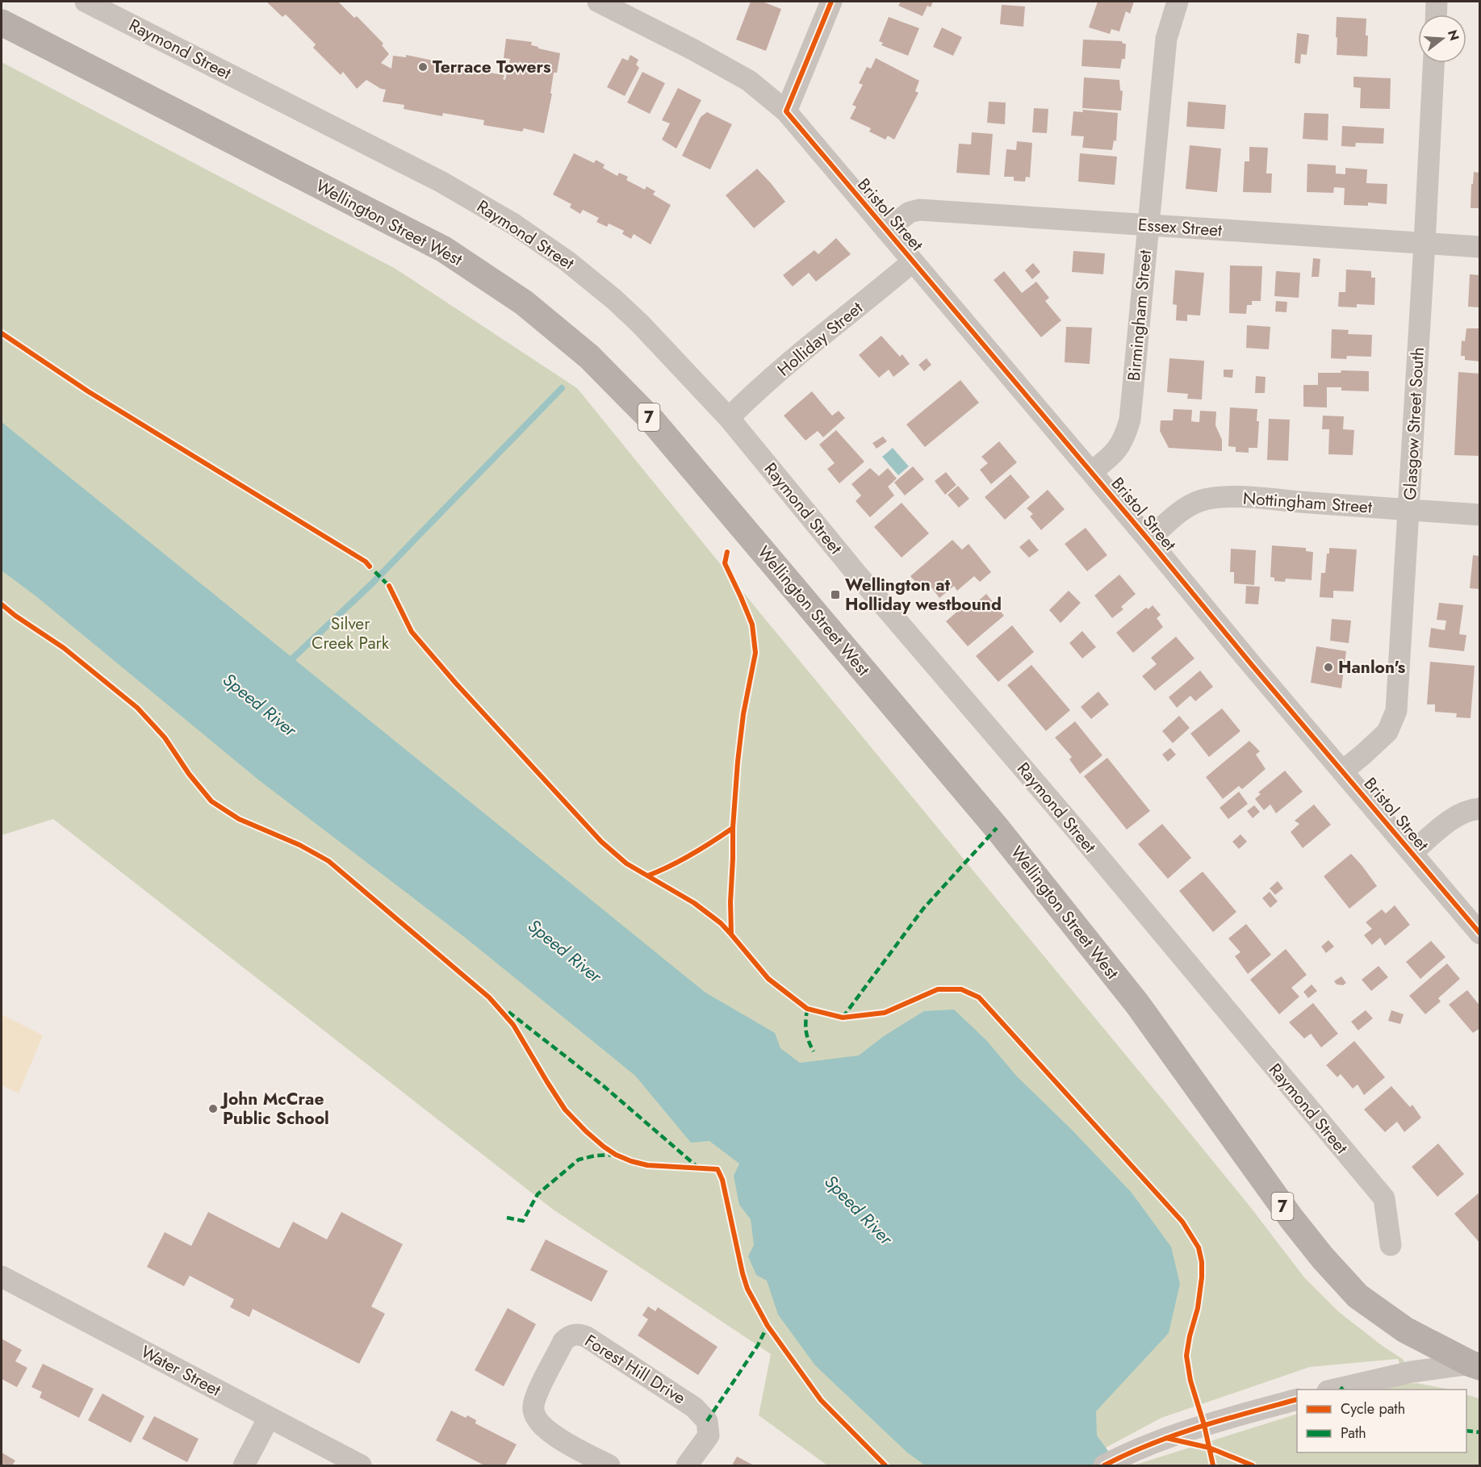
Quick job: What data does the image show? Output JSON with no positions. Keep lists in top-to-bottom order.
{
  "streets": {
    "main road": ["Wellington Street West", "7"],
    "street": [
      "Raymond Street",
      "Bristol Street",
      "Essex Street",
      "Birmingham Street",
      "Holliday Street",
      "Glasgow Street South",
      "Nottingham Street",
      "Forest Hill Drive",
      "Water Street"
    ]
  },
  "crossings": [
    ["Raymond Street", "Holliday Street"],
    ["Bristol Street", "Essex Street"],
    ["Bristol Street", "Birmingham Street"],
    ["Bristol Street", "Holliday Street"],
    ["Bristol Street", "Glasgow Street South"],
    ["Bristol Street", "Nottingham Street"],
    ["Essex Street", "Birmingham Street"],
    ["Essex Street", "Glasgow Street South"],
    ["Glasgow Street South", "Nottingham Street"]
  ],
  "water": ["Speed River"],
  "parks": ["Silver Creek Park"],
  "places": {
    "other": ["Terrace Towers", "Hanlon's", "John McCrae Public School"],
    "transit": ["Wellington at Holliday westbound"]
  },
  "legend": ["Cycle path", "Path"],
  "north": "right"
}
